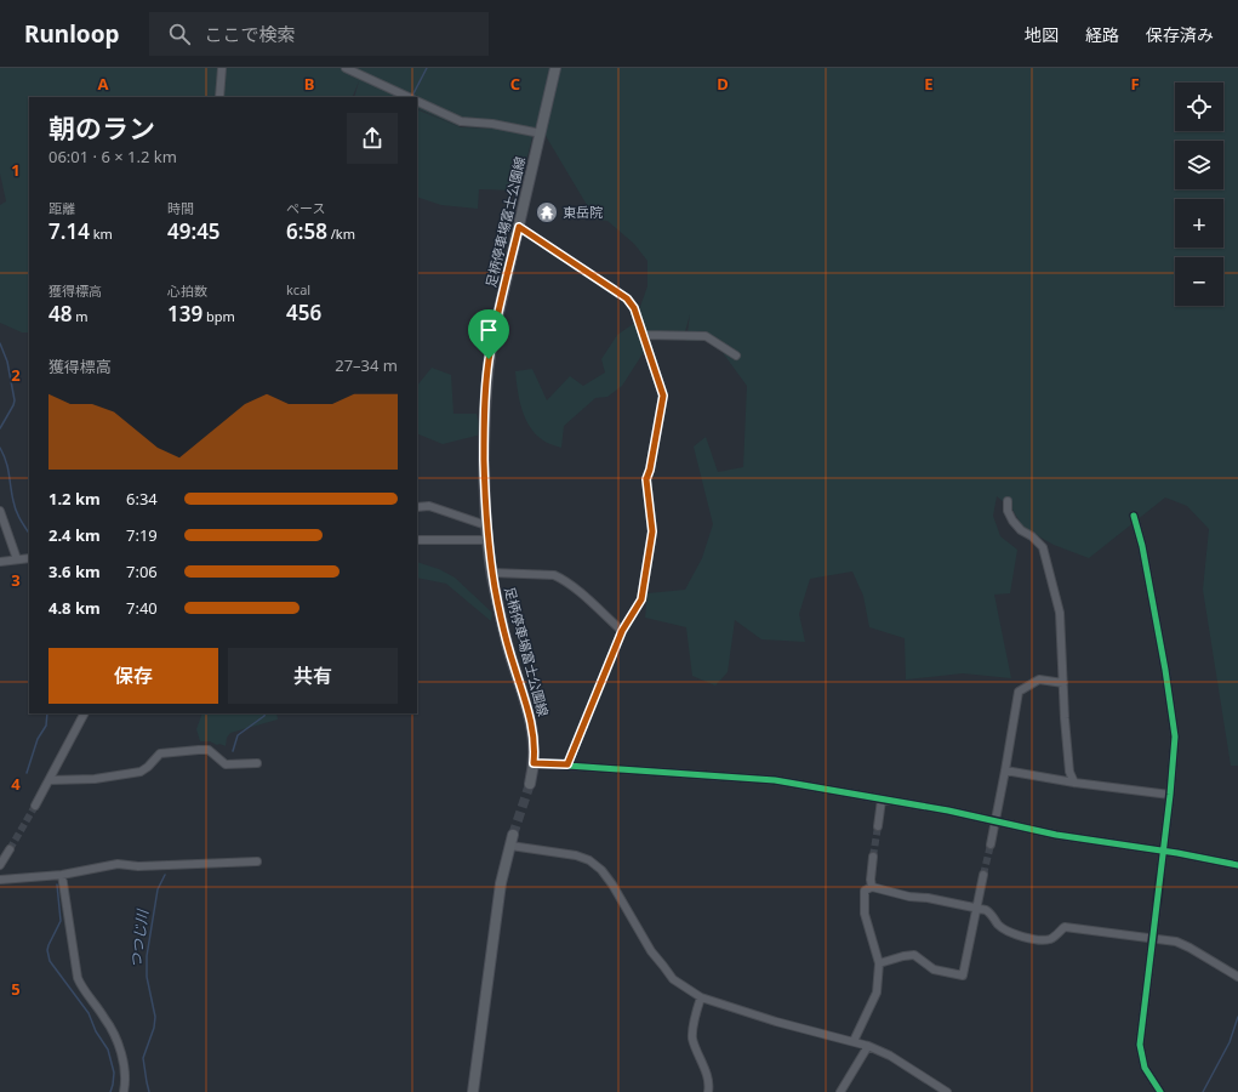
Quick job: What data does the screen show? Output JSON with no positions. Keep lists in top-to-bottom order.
{
  "streets": {
    "main road": ["足柄停車場富士公園線"]
  },
  "water": ["つつじ川"],
  "places": {
    "temple": ["東岳院"]
  },
  "page": {
    "header": "Runloop",
    "search": "ここで検索",
    "nav": ["地図", "経路", "保存済み"],
    "map_buttons": ["+", "−"],
    "heading": ["朝のラン", "06:01 · 6 × 1.2 km"],
    "stats": [
      ["距離", "7.14 km"],
      ["時間", "49:45"],
      ["ペース", "6:58 /km"],
      ["獲得標高", "48 m"],
      ["心拍数", "139 bpm"],
      ["kcal", "456"]
    ],
    "chart": ["獲得標高", "27–34 m"],
    "list": [
      {
        "name": "1.2 km",
        "note": "6:34"
      },
      {
        "name": "2.4 km",
        "note": "7:19"
      },
      {
        "name": "3.6 km",
        "note": "7:06"
      },
      {
        "name": "4.8 km",
        "note": "7:40"
      }
    ],
    "buttons": ["保存", "共有"]
  },
  "grid": {
    "columns": [
      "A",
      "B",
      "C",
      "D",
      "E",
      "F"
    ],
    "rows": [
      "1",
      "2",
      "3",
      "4",
      "5"
    ]
  }
}
